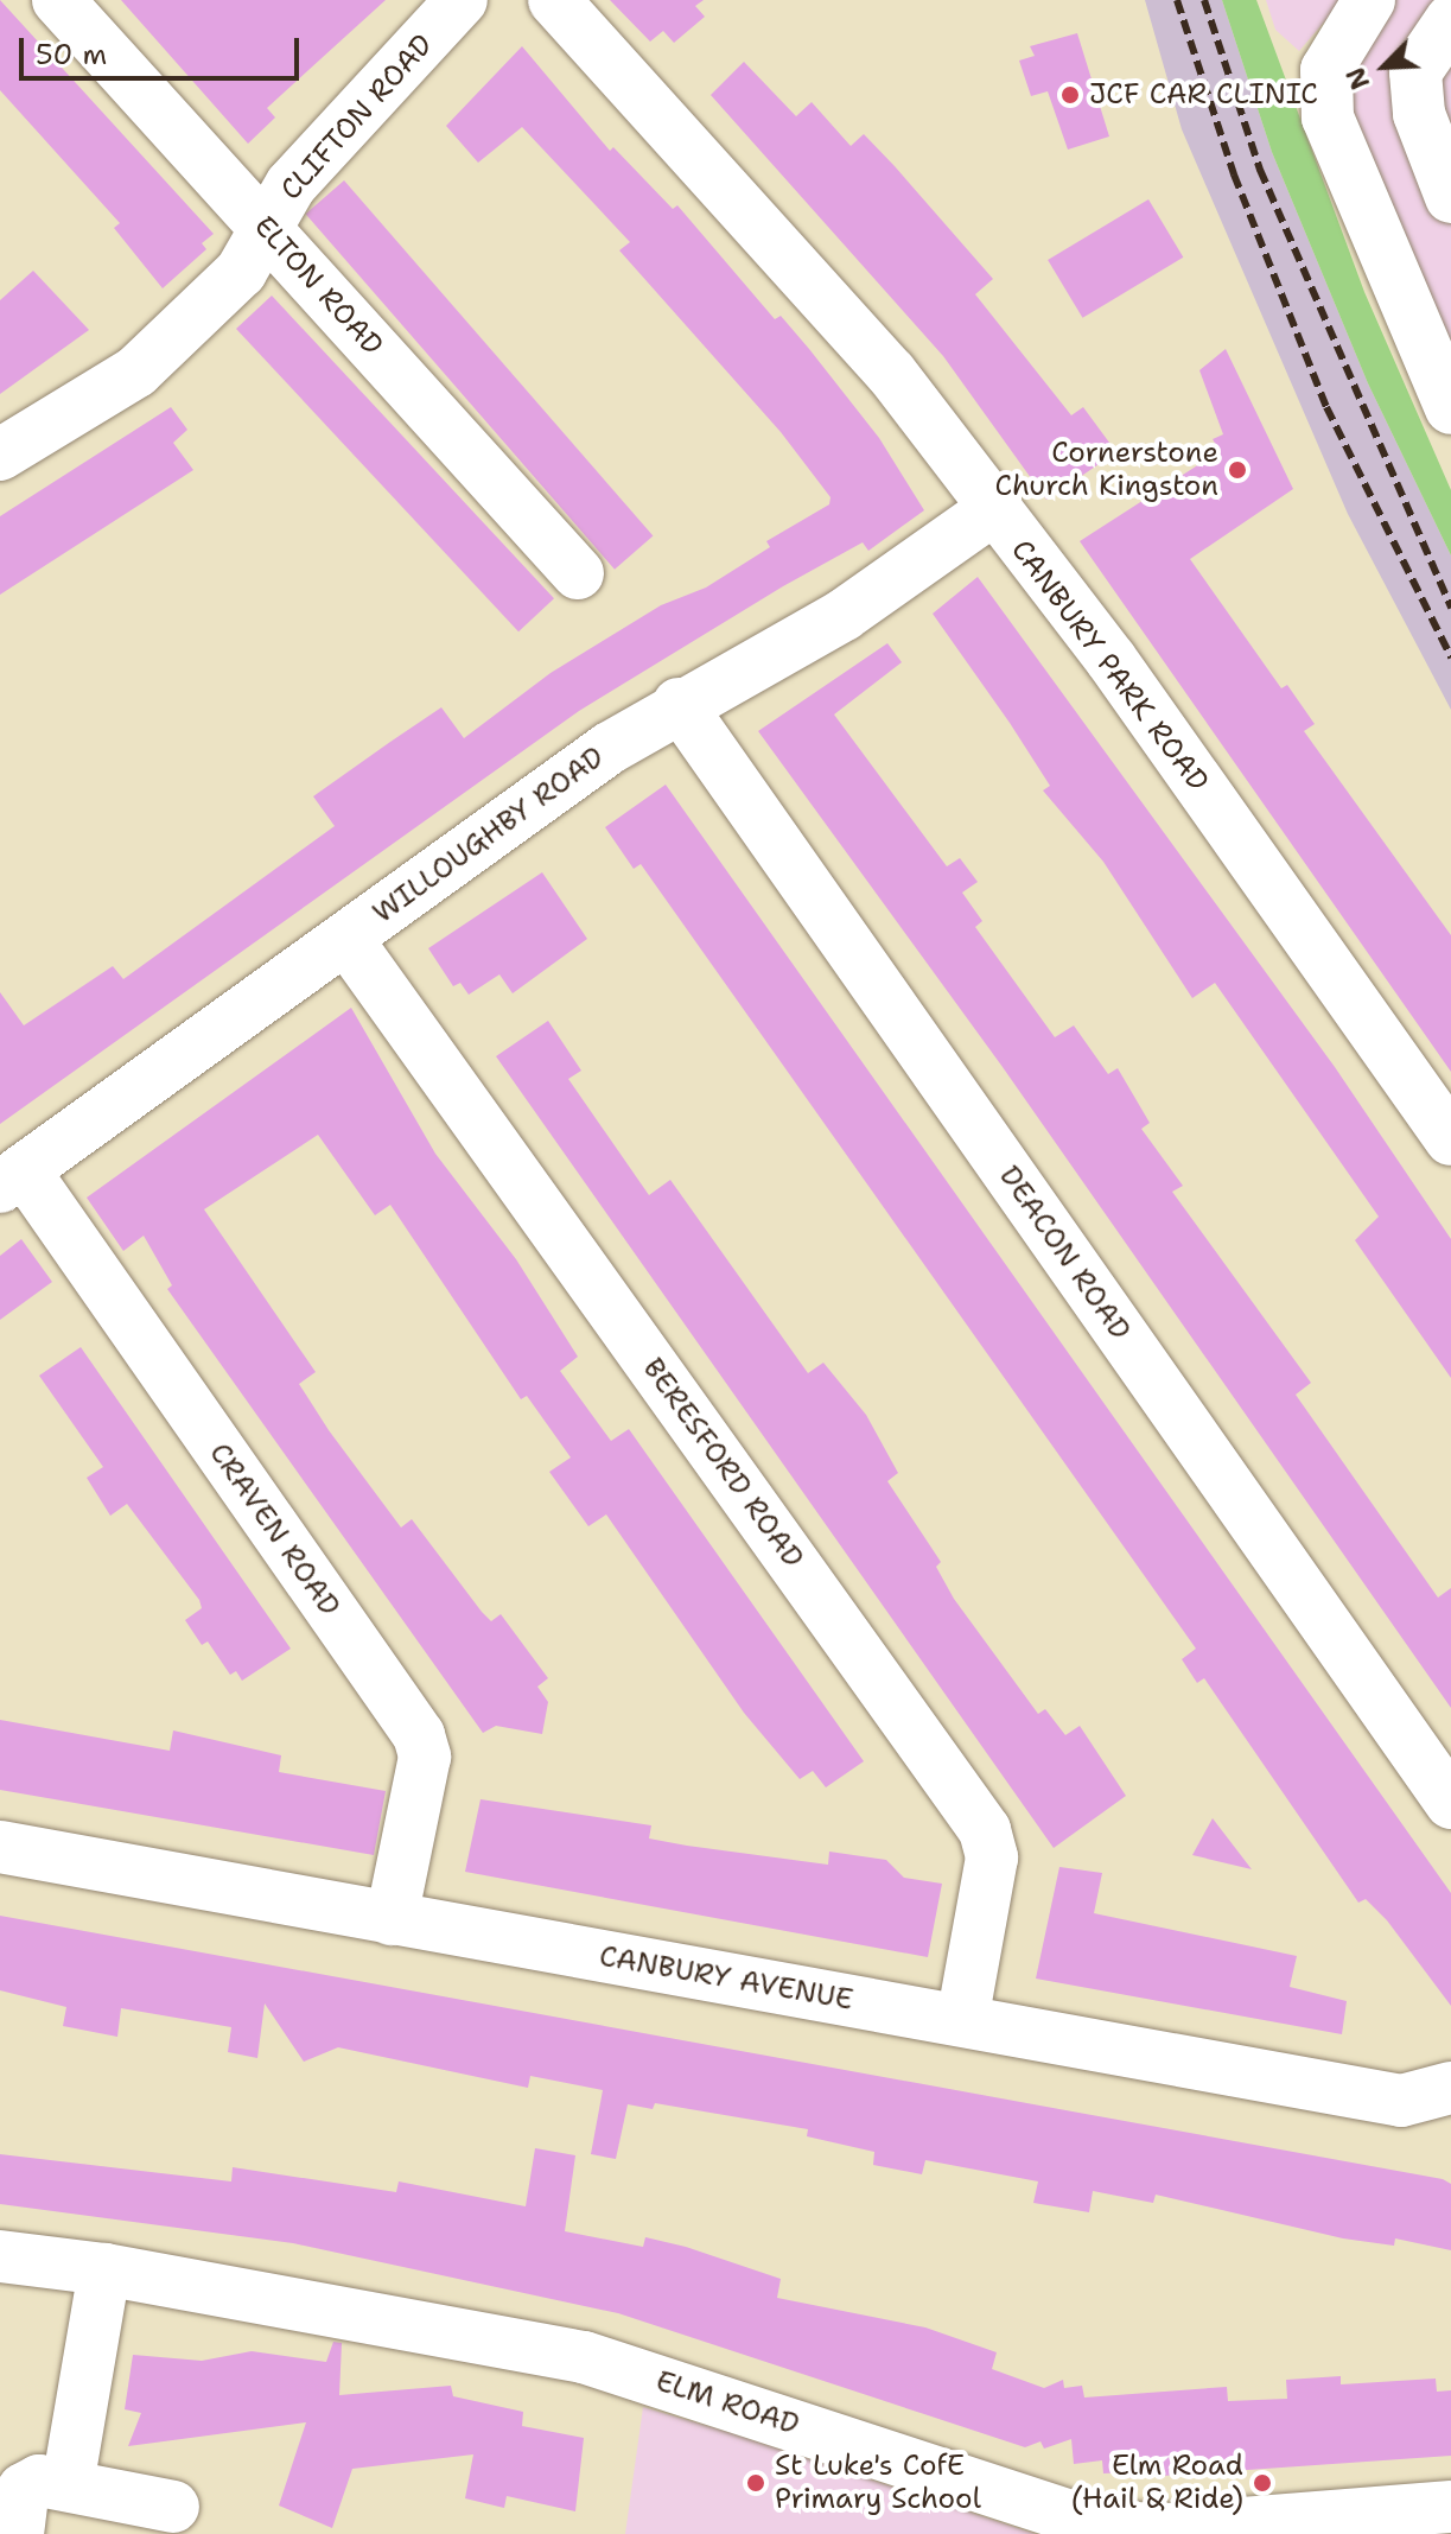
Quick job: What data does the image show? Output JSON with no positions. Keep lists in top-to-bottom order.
{
  "streets": {
    "street": [
      "CLIFTON ROAD",
      "ELTON ROAD",
      "CANBURY PARK ROAD",
      "WILLOUGHBY ROAD",
      "DEACON ROAD",
      "BERESFORD ROAD",
      "CRAVEN ROAD",
      "CANBURY AVENUE",
      "ELM ROAD"
    ]
  },
  "crossings": [
    ["CLIFTON ROAD", "ELTON ROAD"],
    ["CANBURY PARK ROAD", "WILLOUGHBY ROAD"],
    ["WILLOUGHBY ROAD", "DEACON ROAD"],
    ["WILLOUGHBY ROAD", "BERESFORD ROAD"],
    ["WILLOUGHBY ROAD", "CRAVEN ROAD"],
    ["BERESFORD ROAD", "CANBURY AVENUE"],
    ["CRAVEN ROAD", "CANBURY AVENUE"]
  ],
  "places": [
    "JCF CAR CLINIC",
    "Cornerstone Church Kingston",
    "St Luke's CofE Primary School",
    "Elm Road (Hail & Ride)"
  ],
  "scale_bar": "50 m",
  "north": "bottom left"
}
